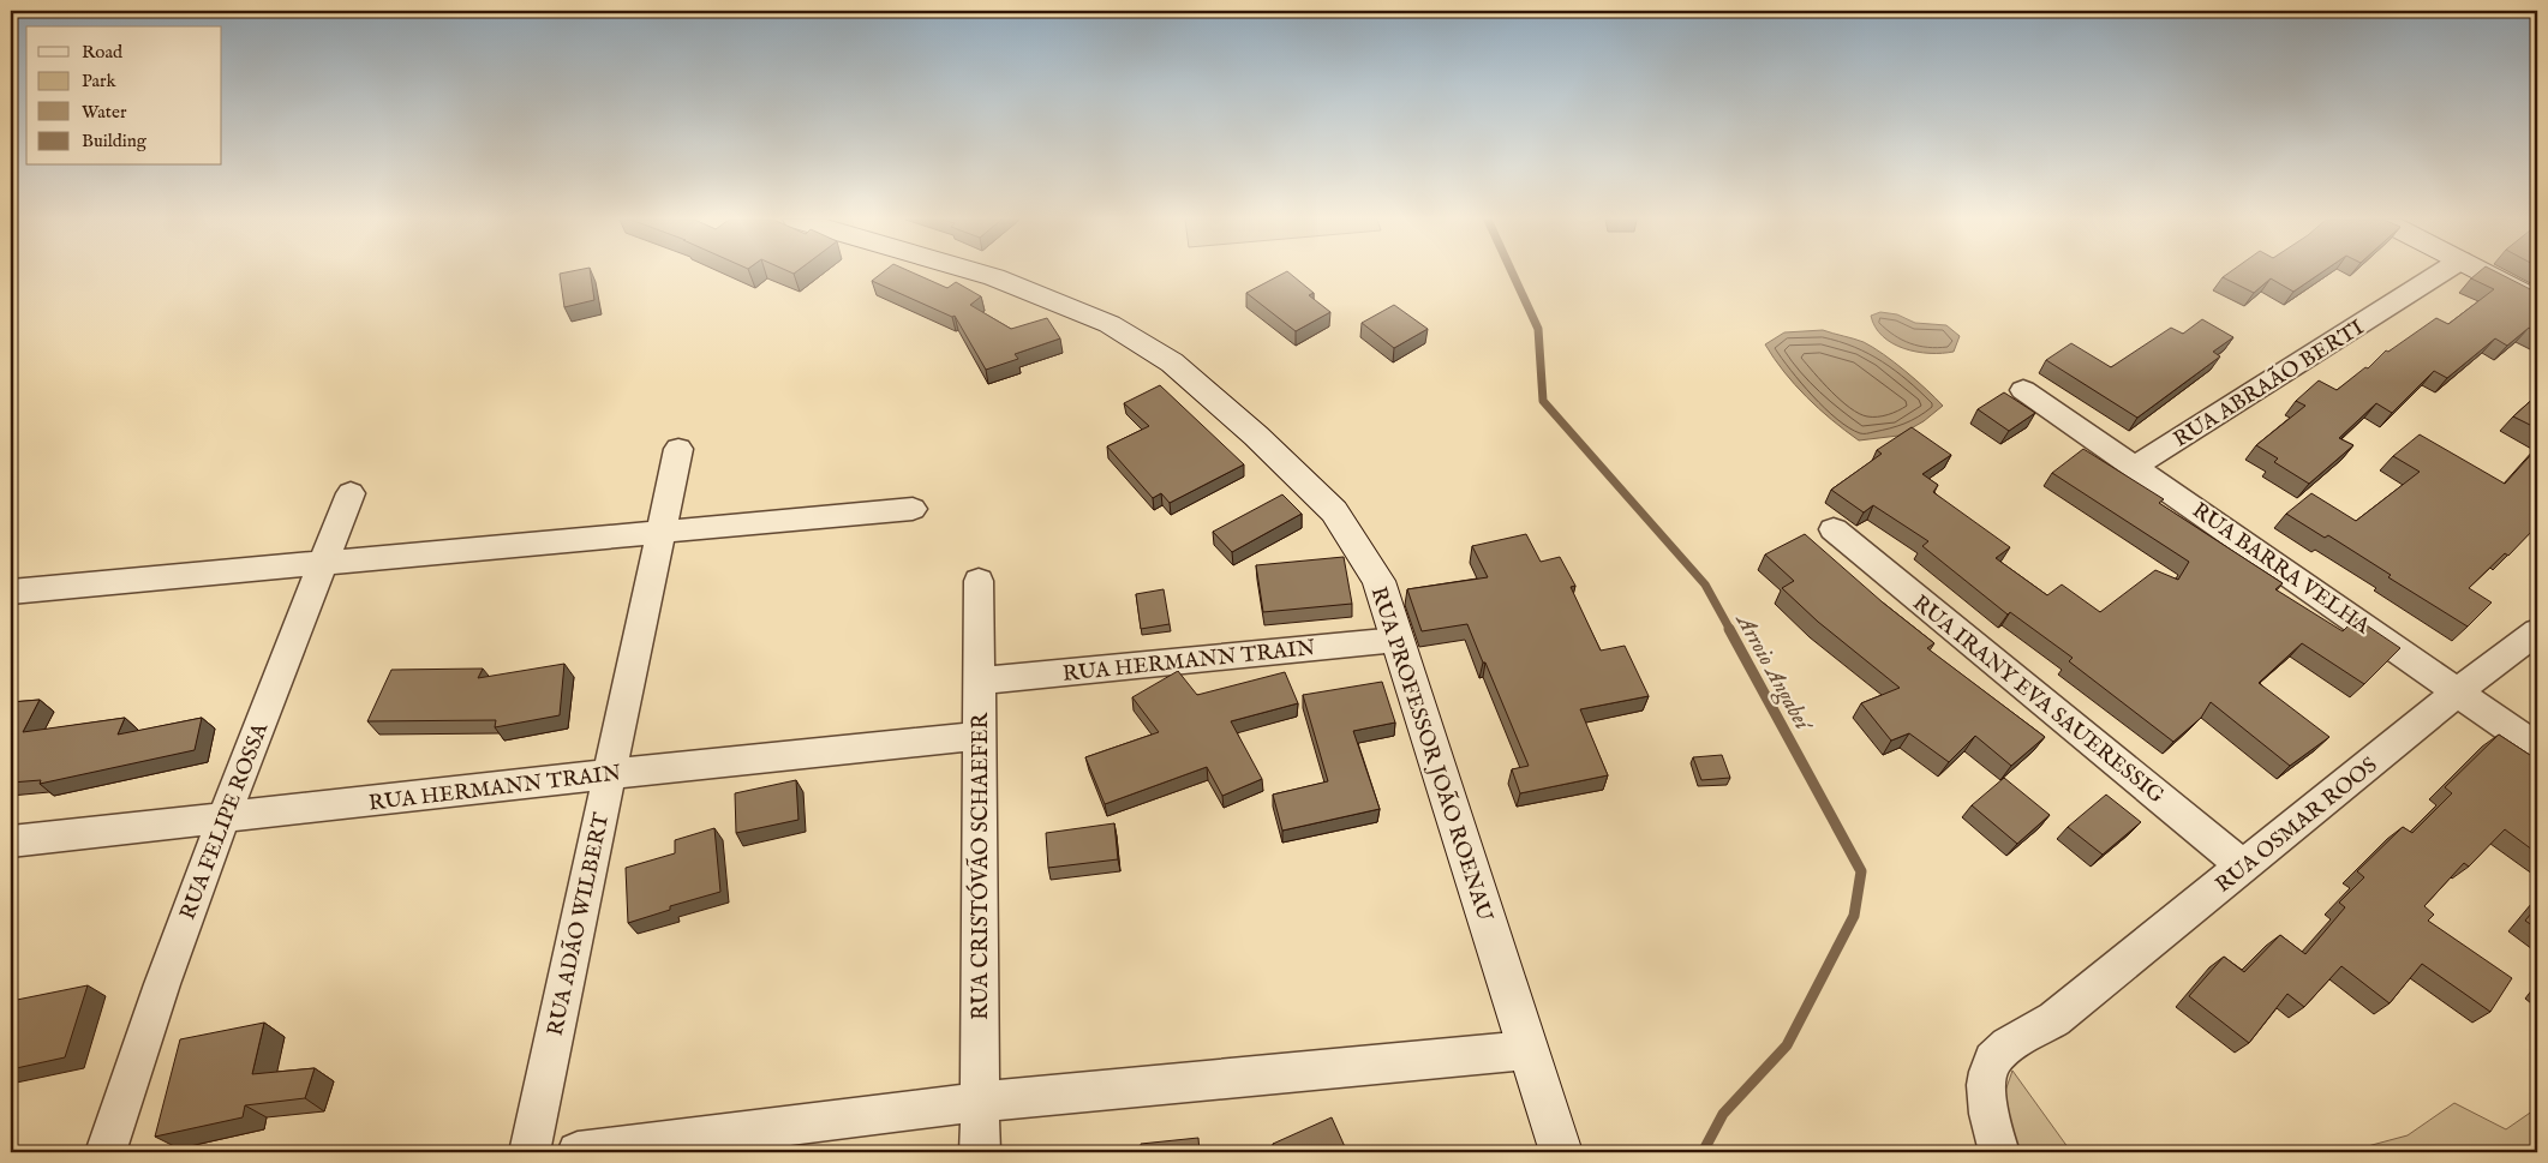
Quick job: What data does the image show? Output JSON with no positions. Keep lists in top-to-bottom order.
{
  "streets": {
    "street": [
      "RUA ABRAÃO BERTI",
      "RUA BARRA VELHA",
      "RUA HERMANN TRAIN",
      "RUA IRANY EVA SAUERESSIG",
      "RUA PROFESSOR JOÃO ROENAU",
      "RUA FELIPE ROSSA",
      "RUA OSMAR ROOS",
      "RUA CRISTÓVÃO SCHAEFER",
      "RUA ADÃO WILBERT"
    ]
  },
  "crossings": [
    ["RUA ABRAÃO BERTI", "RUA BARRA VELHA"],
    ["RUA BARRA VELHA", "RUA OSMAR ROOS"],
    ["RUA HERMANN TRAIN", "RUA PROFESSOR JOÃO ROENAU"],
    ["RUA HERMANN TRAIN", "RUA FELIPE ROSSA"],
    ["RUA HERMANN TRAIN", "RUA CRISTÓVÃO SCHAEFER"],
    ["RUA HERMANN TRAIN", "RUA ADÃO WILBERT"],
    ["RUA IRANY EVA SAUERESSIG", "RUA OSMAR ROOS"]
  ],
  "water": ["Arroio Angabeí"],
  "legend": [
    "Road",
    "Park",
    "Water",
    "Building"
  ]
}
